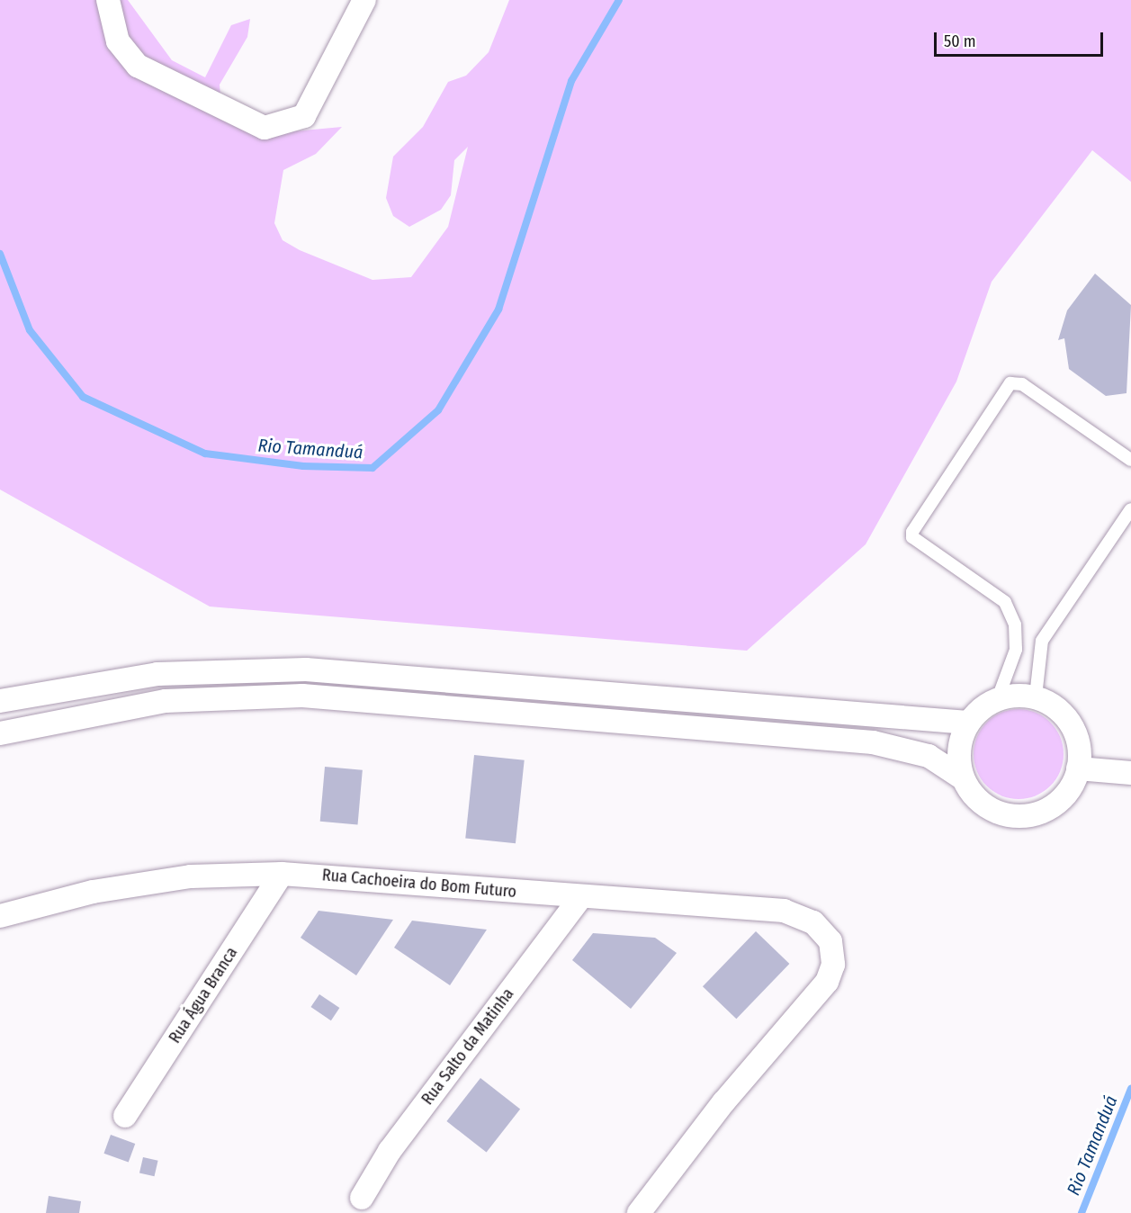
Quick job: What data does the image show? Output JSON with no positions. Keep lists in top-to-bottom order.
{
  "streets": {
    "street": ["Rua Cachoeira do Bom Futuro", "Rua Água Branca", "Rua Salto da Matinha"]
  },
  "crossings": [
    ["Rua Cachoeira do Bom Futuro", "Rua Água Branca"],
    ["Rua Cachoeira do Bom Futuro", "Rua Salto da Matinha"]
  ],
  "water": ["Rio Tamanduá"],
  "scale_bar": "50 m"
}
